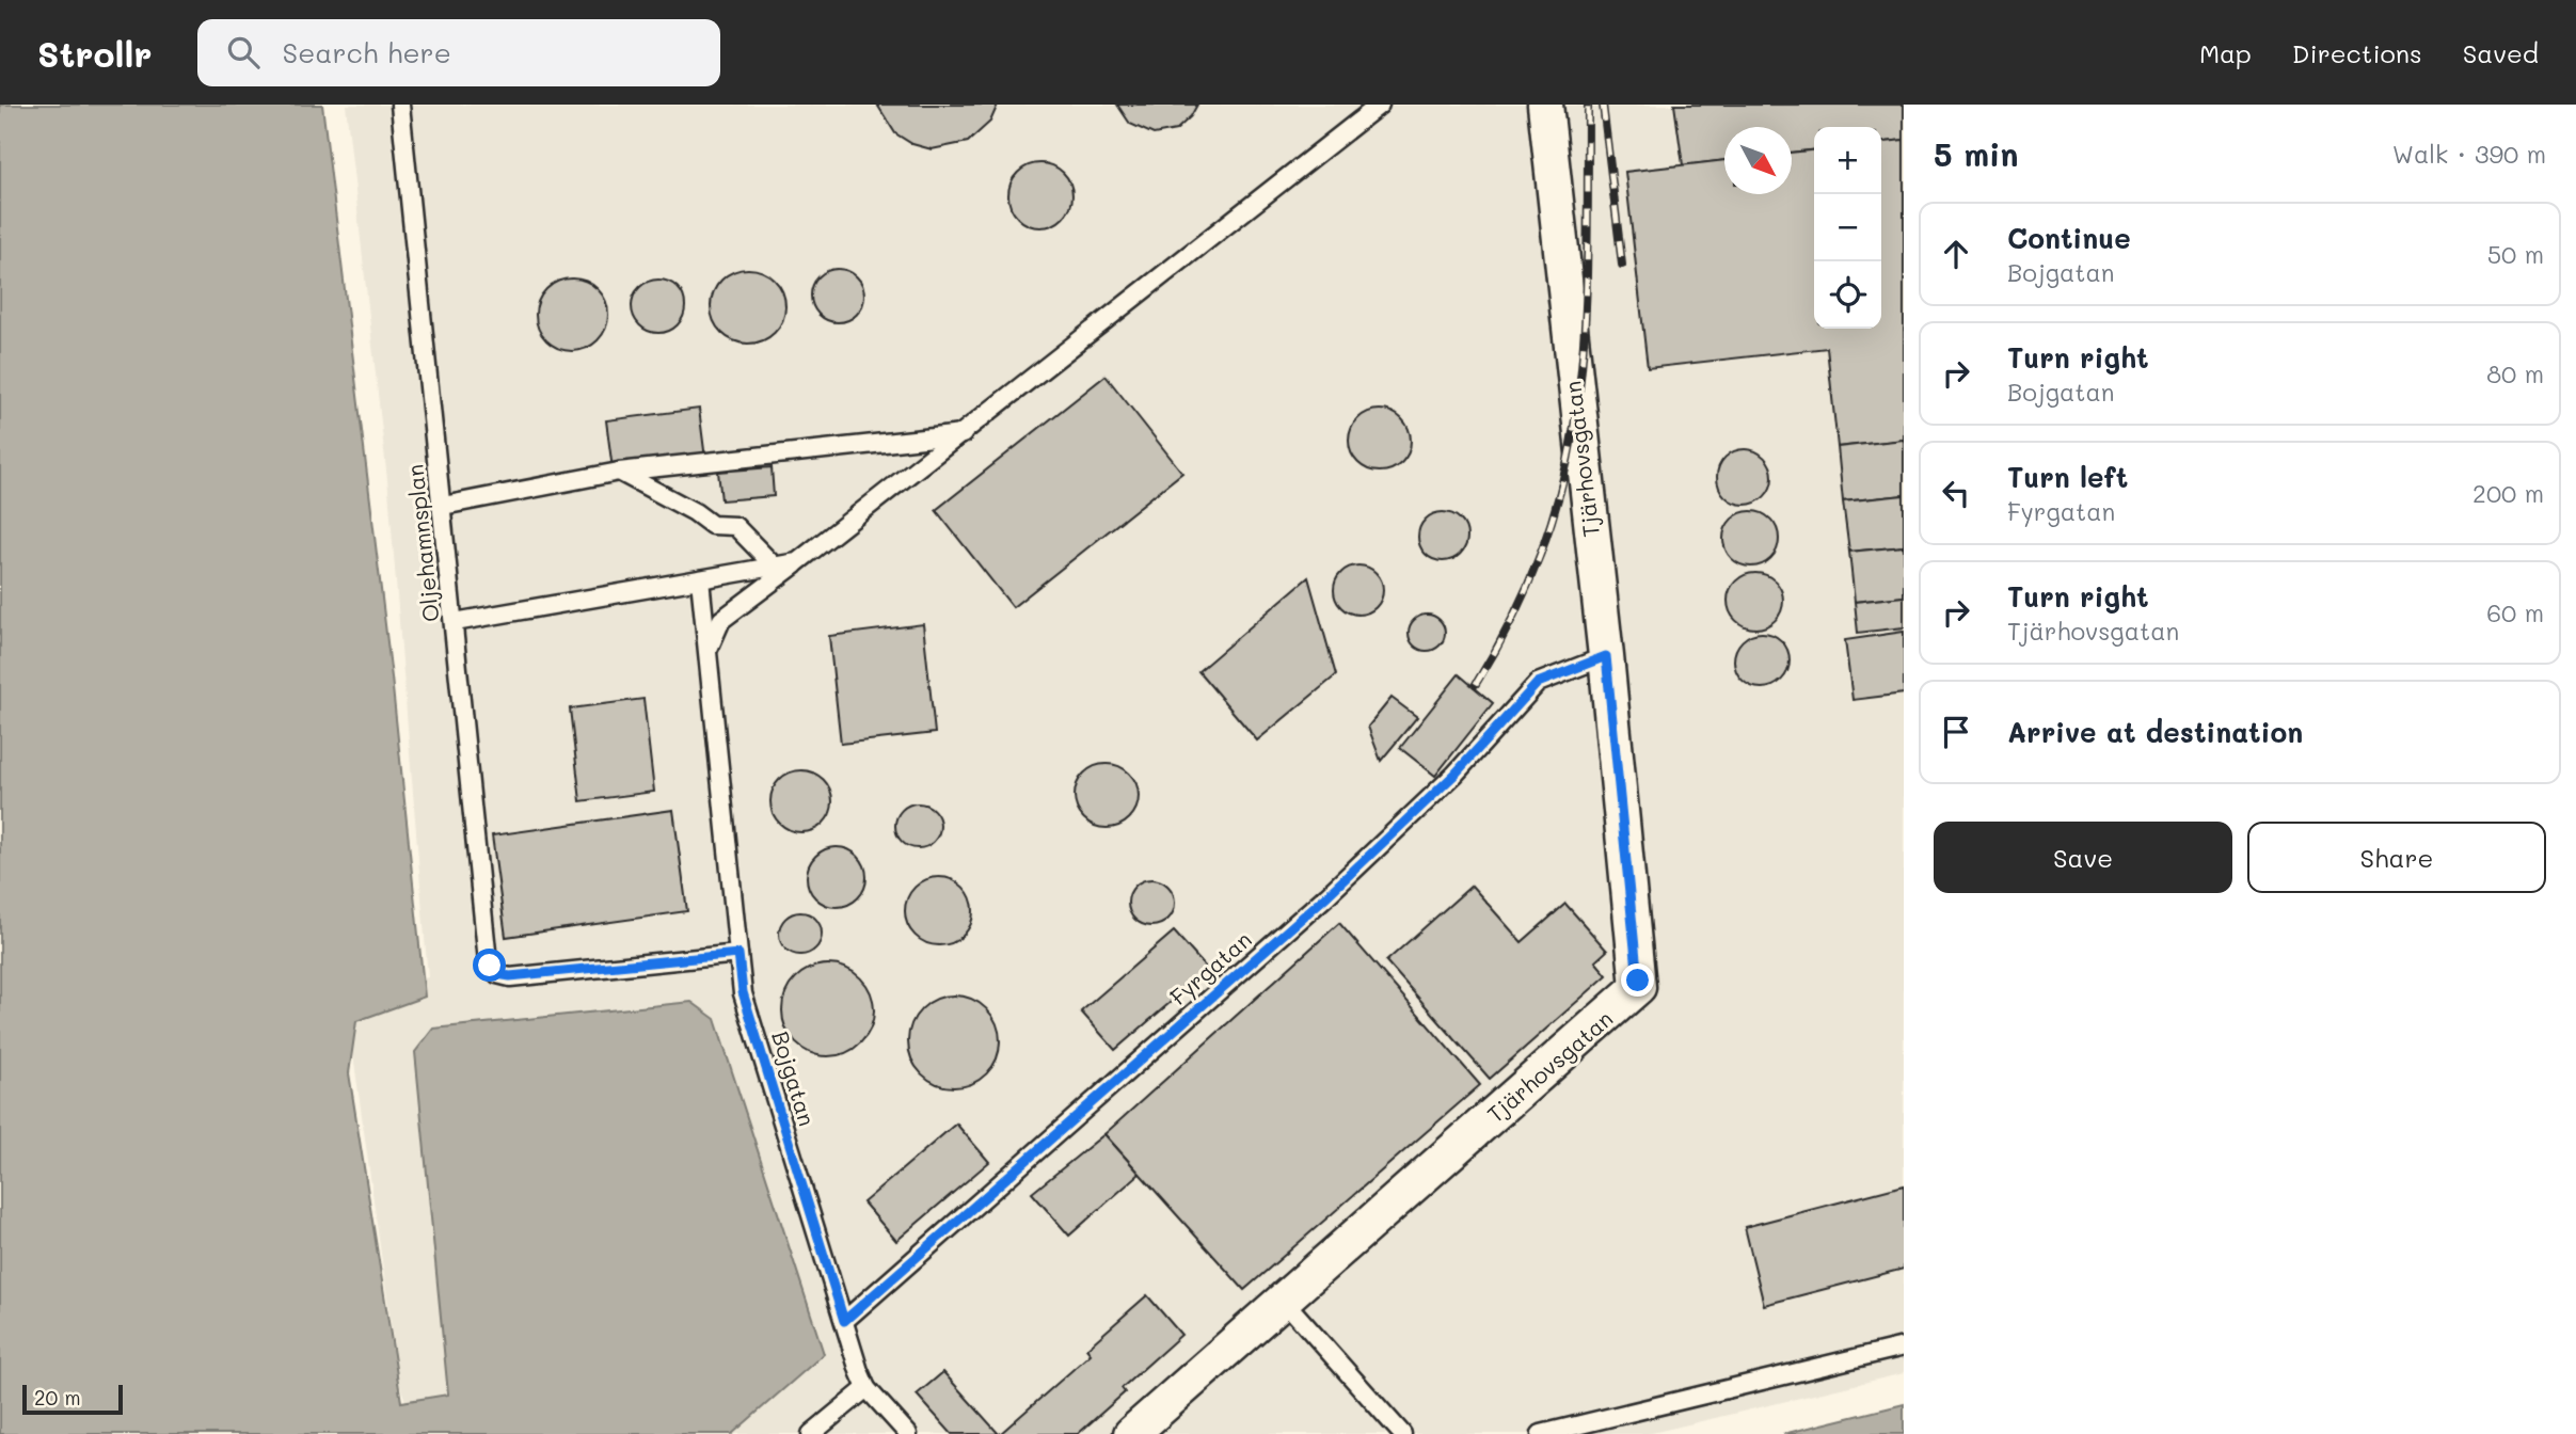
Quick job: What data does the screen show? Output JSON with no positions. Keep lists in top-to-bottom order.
{
  "streets": {
    "street": ["Tjärhovsgatan"],
    "lane": ["Oljehamnsplan", "Fyrgatan", "Bojgatan"]
  },
  "crossings": [
    ["Tjärhovsgatan", "Fyrgatan"],
    ["Oljehamnsplan", "Bojgatan"],
    ["Fyrgatan", "Bojgatan"]
  ],
  "scale_bar": "20 m",
  "north": "bottom right",
  "page": {
    "header": "Strollr",
    "search": "Search here",
    "nav": ["Map", "Directions", "Saved"],
    "heading": ["5 min", "Walk · 390 m"],
    "map_buttons": ["+", "−"],
    "list": [
      ["Continue", "Bojgatan", "50 m"],
      ["Turn right", "Bojgatan", "80 m"],
      ["Turn left", "Fyrgatan", "200 m"],
      ["Turn right", "Tjärhovsgatan", "60 m"],
      "Arrive at destination"
    ],
    "buttons": ["Save", "Share"],
    "scale": "20 m"
  }
}
